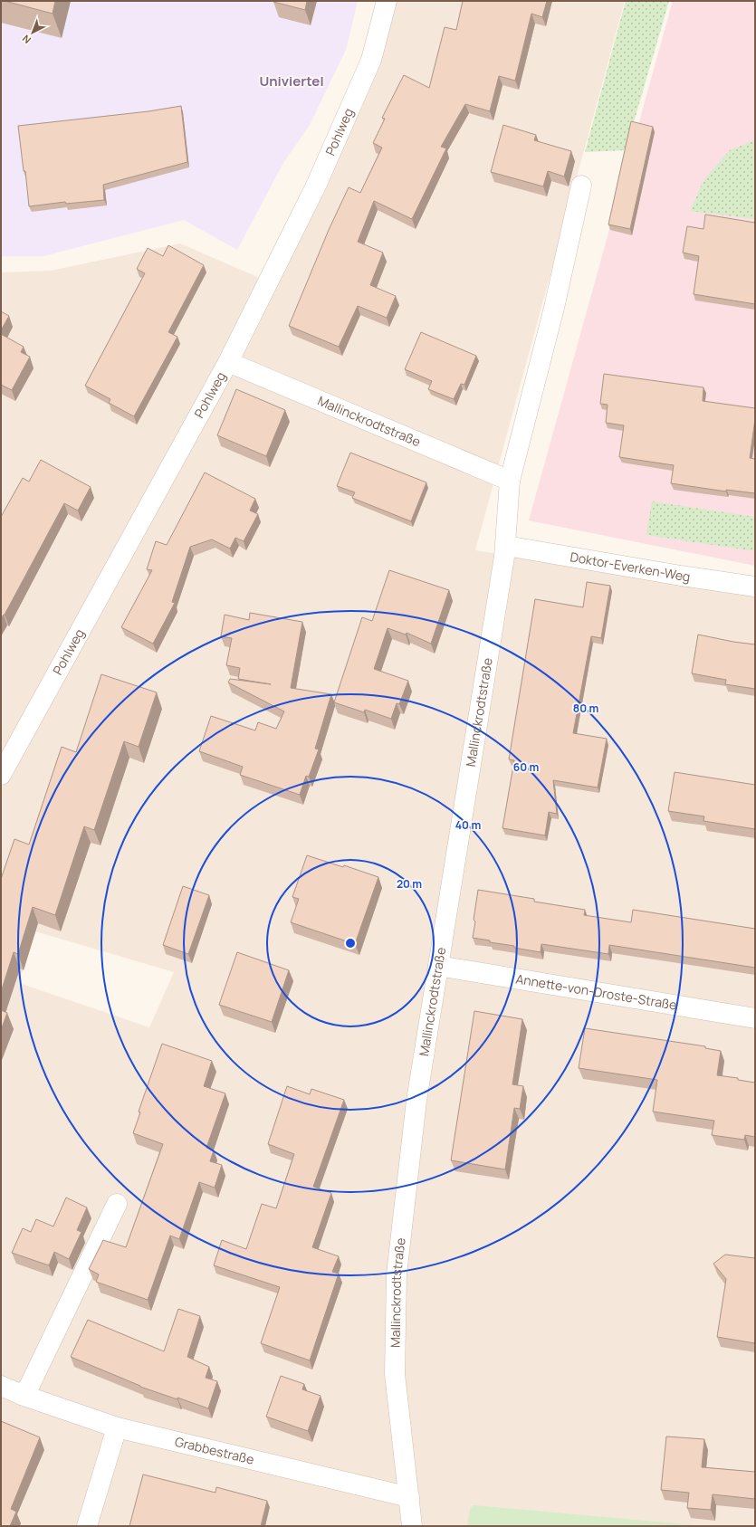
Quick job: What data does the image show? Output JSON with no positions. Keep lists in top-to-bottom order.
{
  "streets": {
    "street": [
      "Pohlweg",
      "Mallinckrodtstraße",
      "Doktor-Everken-Weg",
      "Annette-von-Droste-Straße",
      "Grabbestraße"
    ]
  },
  "crossings": [
    ["Pohlweg", "Mallinckrodtstraße"],
    ["Mallinckrodtstraße", "Doktor-Everken-Weg"],
    ["Mallinckrodtstraße", "Annette-von-Droste-Straße"],
    ["Mallinckrodtstraße", "Grabbestraße"]
  ],
  "districts": ["Univiertel"],
  "north": "bottom left",
  "rings": [
    "80 m",
    "60 m",
    "40 m",
    "20 m"
  ]
}
